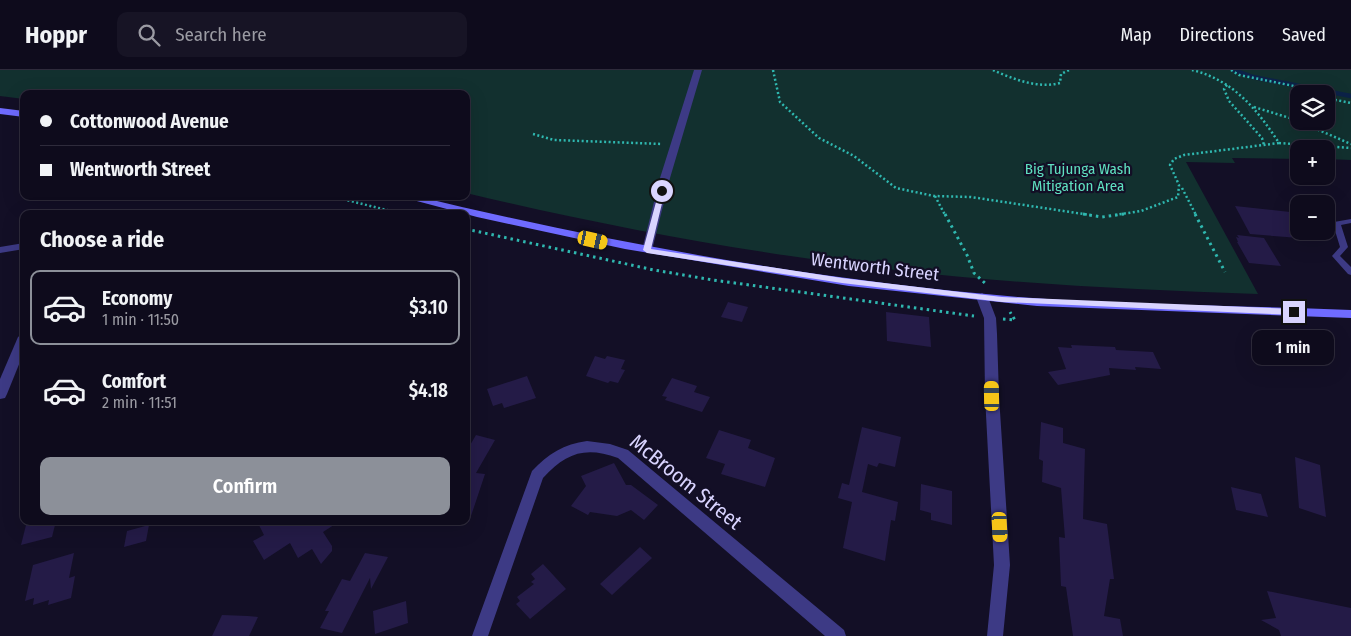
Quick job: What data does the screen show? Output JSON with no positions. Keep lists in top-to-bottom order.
{
  "streets": {
    "main road": ["Wentworth Street"],
    "street": ["McBroom Street"]
  },
  "parks": ["Big Tujunga Wash Mitigation Area"],
  "page": {
    "header": "Hoppr",
    "search": "Search here",
    "nav": ["Map", "Directions", "Saved"],
    "map_buttons": ["+", "−"],
    "banner": ["Cottonwood Avenue", "Wentworth Street"],
    "heading": "Choose a ride",
    "list": [
      {
        "name": "Economy",
        "note": "1 min · 11:50",
        "value": "$3.10"
      },
      {
        "name": "Comfort",
        "note": "2 min · 11:51",
        "value": "$4.18"
      }
    ],
    "bubble": "1 min",
    "buttons": "Confirm"
  }
}
